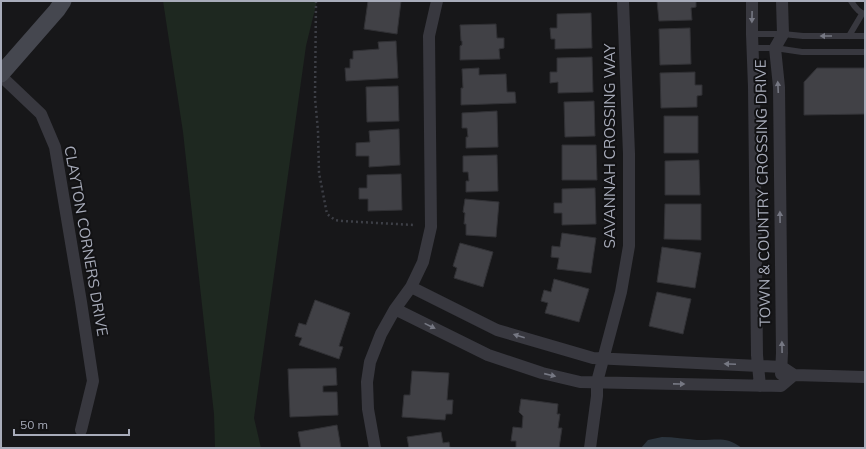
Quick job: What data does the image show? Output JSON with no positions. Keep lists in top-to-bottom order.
{
  "streets": {
    "street": ["SAVANNAH CROSSING WAY", "TOWN & COUNTRY CROSSING DRIVE", "CLAYTON CORNERS DRIVE"]
  },
  "scale_bar": "50 m"
}
